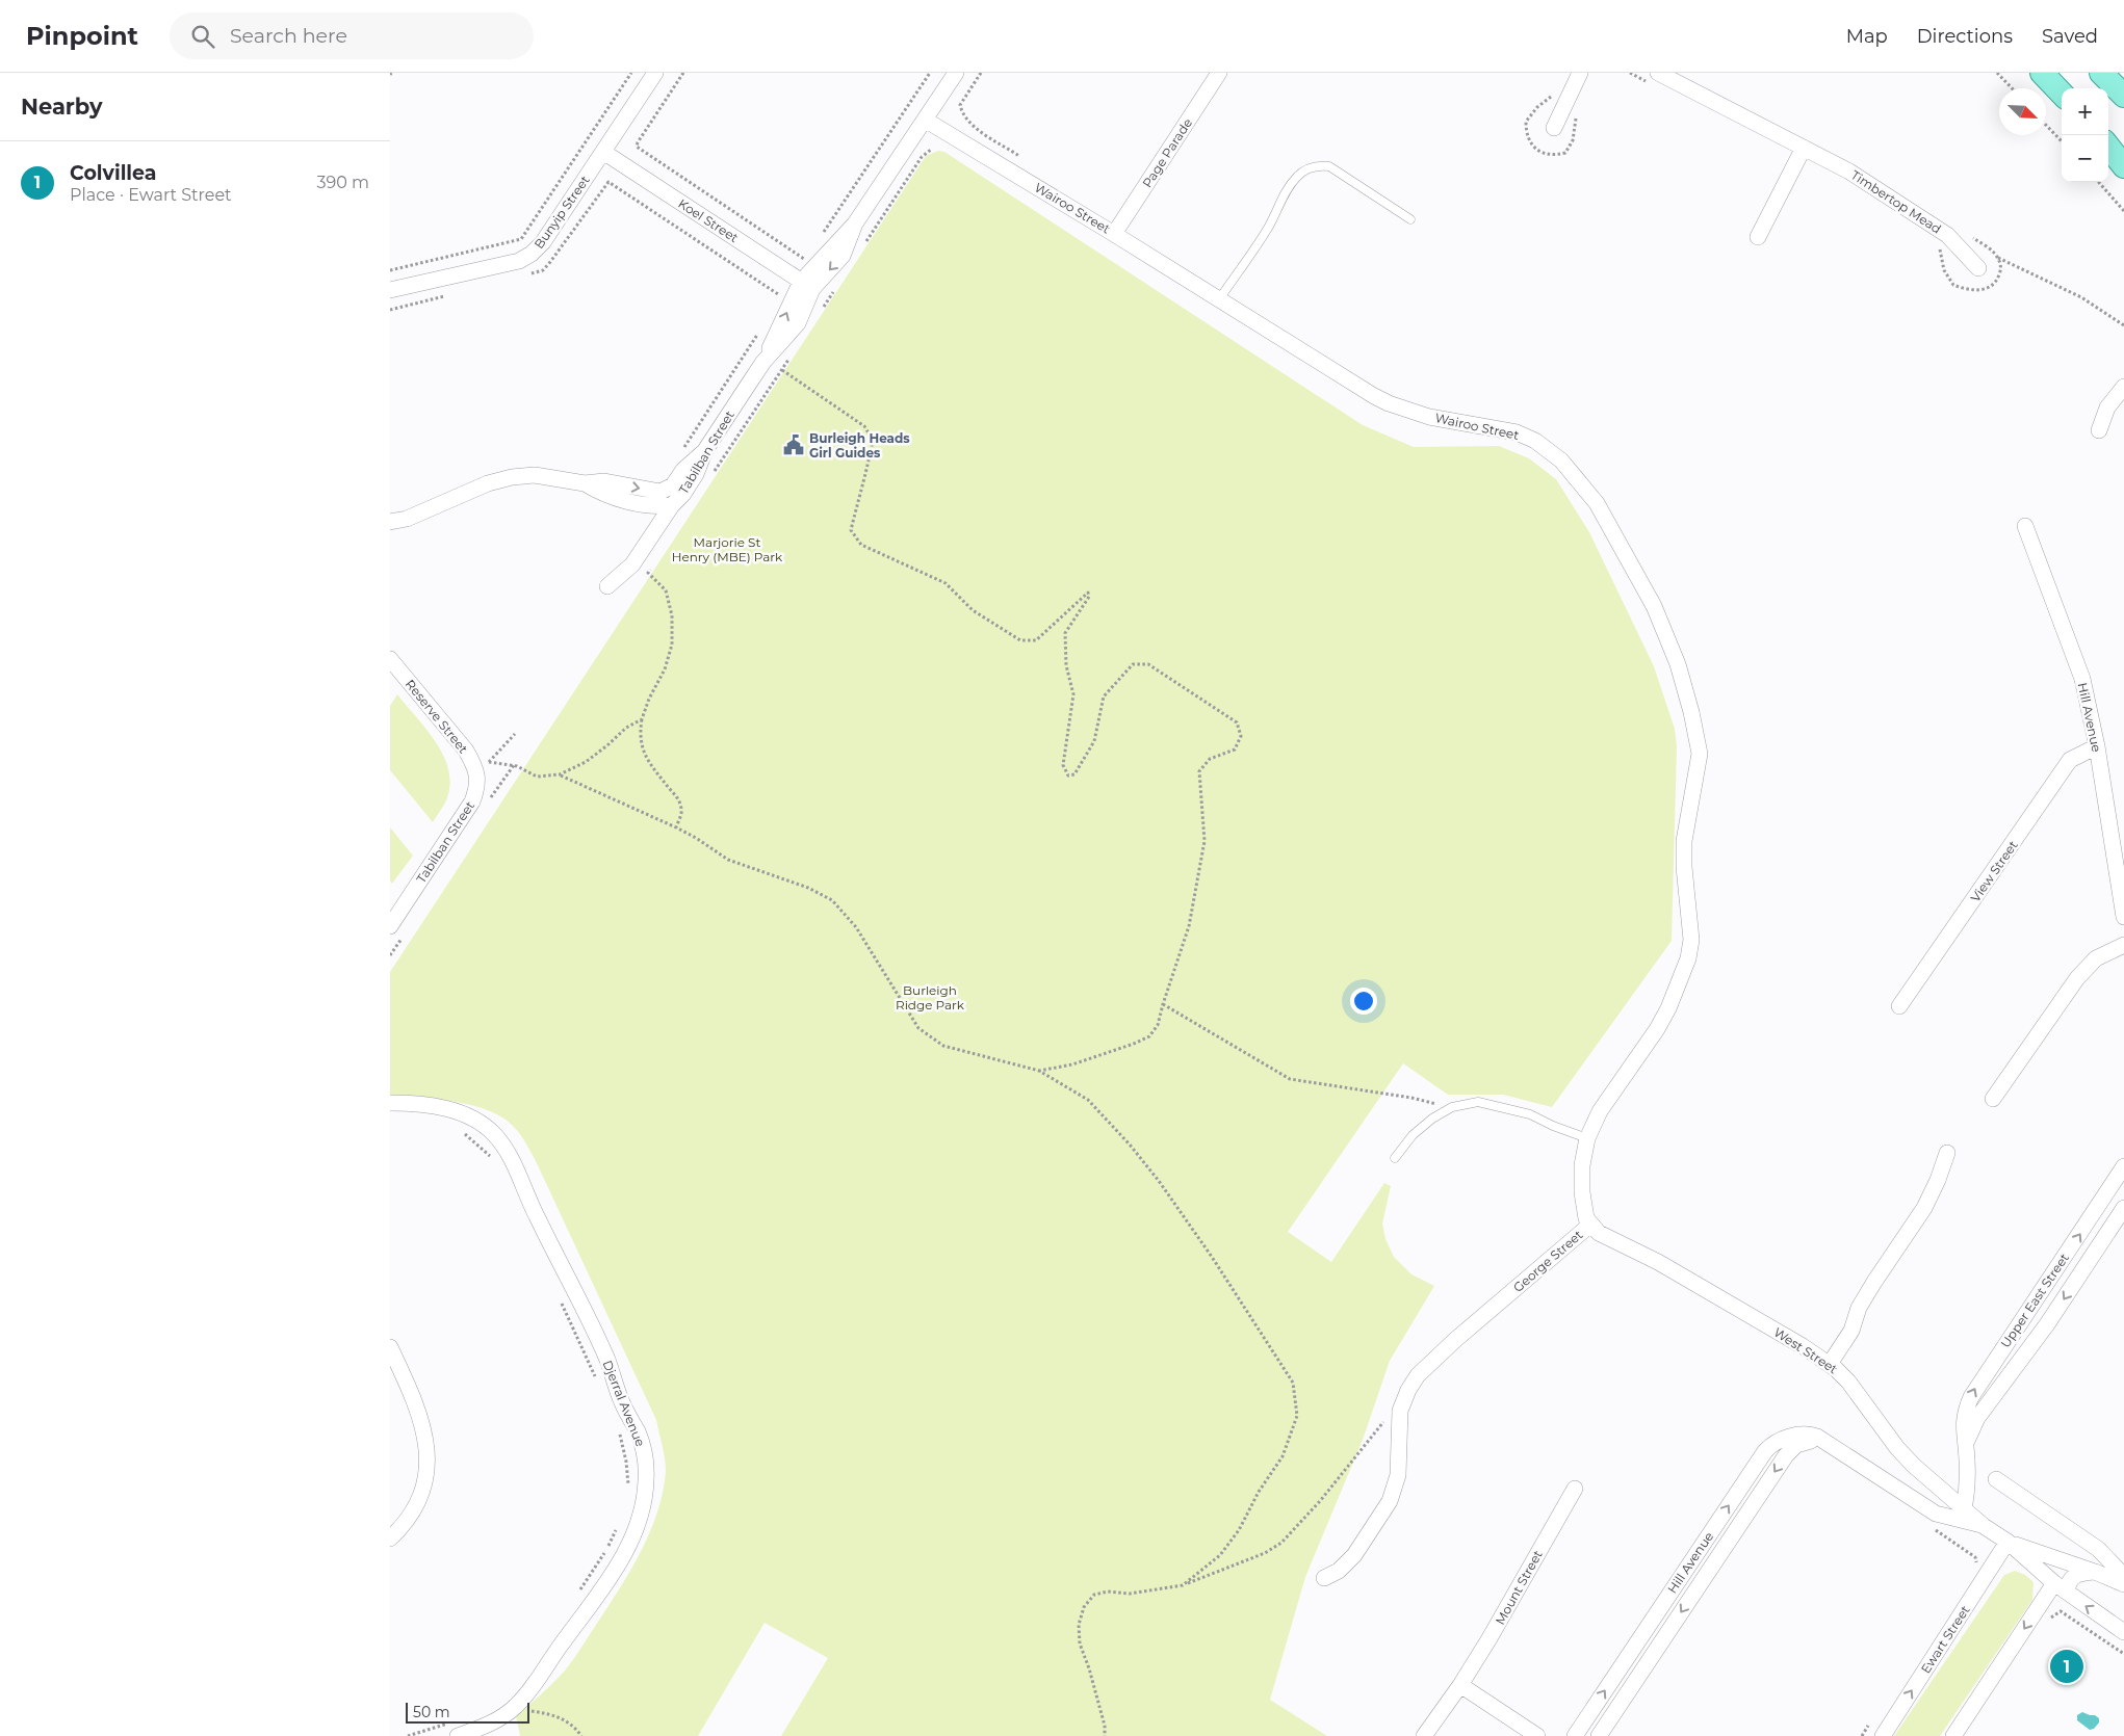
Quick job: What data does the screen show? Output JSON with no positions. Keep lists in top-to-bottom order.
{
  "streets": {
    "street": [
      "Page Parade",
      "Timbertop Mead",
      "Wairoo Street",
      "Bunyip Street",
      "Koel Street",
      "Tabilban Street",
      "Reserve Street",
      "Hill Avenue",
      "View Street",
      "George Street",
      "Upper East Street",
      "West Street",
      "Djerral Avenue",
      "Mount Street",
      "Ewart Street"
    ]
  },
  "crossings": [
    ["Page Parade", "Wairoo Street"],
    ["Wairoo Street", "Tabilban Street"],
    ["Wairoo Street", "George Street"],
    ["Bunyip Street", "Koel Street"],
    ["Koel Street", "Tabilban Street"],
    ["Tabilban Street", "Reserve Street"],
    ["Hill Avenue", "View Street"],
    ["Hill Avenue", "West Street"],
    ["George Street", "West Street"],
    ["Upper East Street", "West Street"],
    ["West Street", "Ewart Street"]
  ],
  "parks": ["Marjorie St Henry (MBE) Park", "Burleigh Ridge Park"],
  "places": {
    "public building": ["Burleigh Heads Girl Guides"]
  },
  "scale_bar": "50 m",
  "north": "bottom right",
  "page": {
    "header": "Pinpoint",
    "search": "Search here",
    "nav": ["Map", "Directions", "Saved"],
    "heading": "Nearby",
    "map_buttons": ["+", "−"],
    "list": [
      {
        "mark": "1",
        "name": "Colvillea",
        "note": "Place · Ewart Street",
        "value": "390 m"
      }
    ],
    "pins": "1",
    "scale": "50 m"
  }
}
